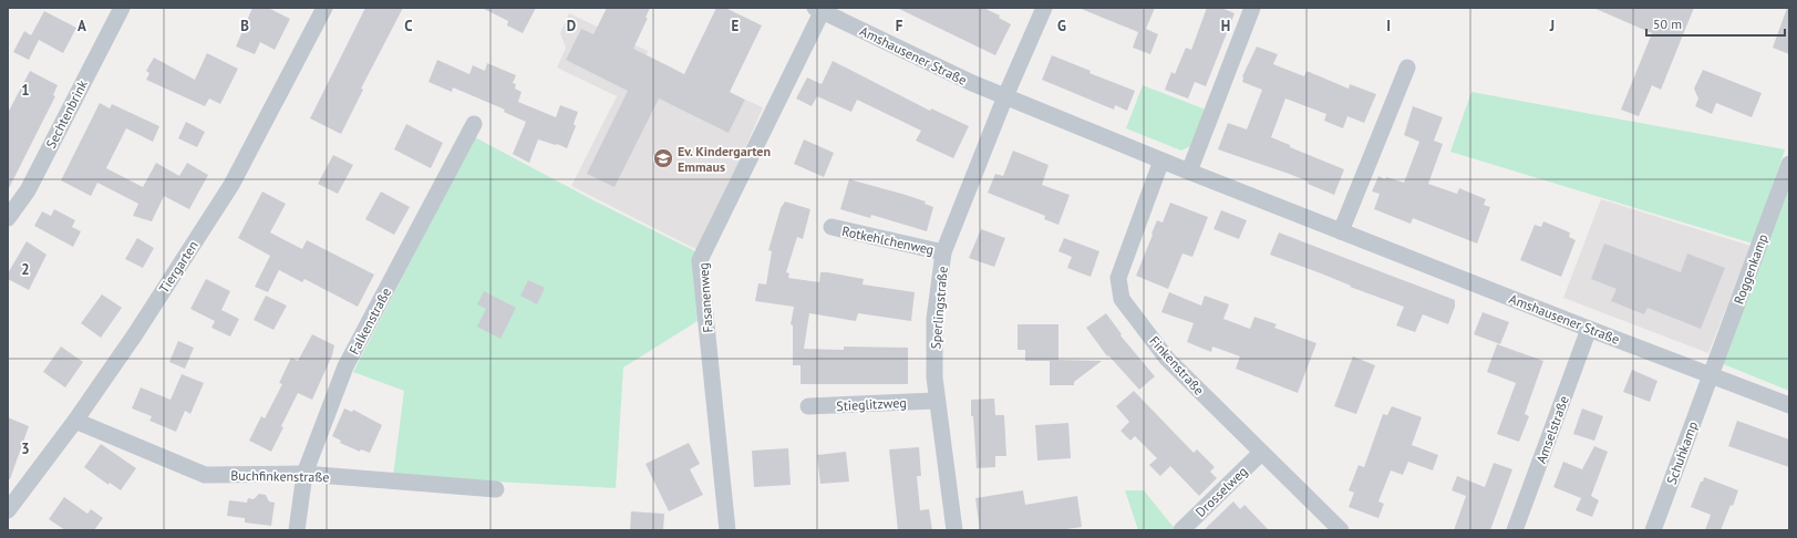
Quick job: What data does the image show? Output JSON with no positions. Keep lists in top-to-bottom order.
{
  "streets": {
    "street": [
      "Amshausener Straße",
      "Sechtenbrink",
      "Rotkehlchenweg",
      "Tiergarten",
      "Roggenkamp",
      "Fasanenweg",
      "Sperlingstraße",
      "Falkenstraße",
      "Finkenstraße",
      "Stieglitzweg",
      "Amselstraße",
      "Schuhkamp",
      "Buchfinkenstraße",
      "Drosselweg"
    ]
  },
  "crossings": [
    ["Amshausener Straße", "Roggenkamp"],
    ["Amshausener Straße", "Fasanenweg"],
    ["Amshausener Straße", "Sperlingstraße"],
    ["Amshausener Straße", "Finkenstraße"],
    ["Amshausener Straße", "Amselstraße"],
    ["Amshausener Straße", "Schuhkamp"],
    ["Rotkehlchenweg", "Sperlingstraße"],
    ["Tiergarten", "Buchfinkenstraße"],
    ["Roggenkamp", "Schuhkamp"],
    ["Sperlingstraße", "Stieglitzweg"],
    ["Falkenstraße", "Buchfinkenstraße"],
    ["Finkenstraße", "Drosselweg"]
  ],
  "places": {
    "school or university": ["Ev. Kindergarten Emmaus"]
  },
  "scale_bar": "50 m",
  "grid": {
    "columns": [
      "A",
      "B",
      "C",
      "D",
      "E",
      "F",
      "G",
      "H",
      "I",
      "J"
    ],
    "rows": ["1", "2", "3"]
  }
}
